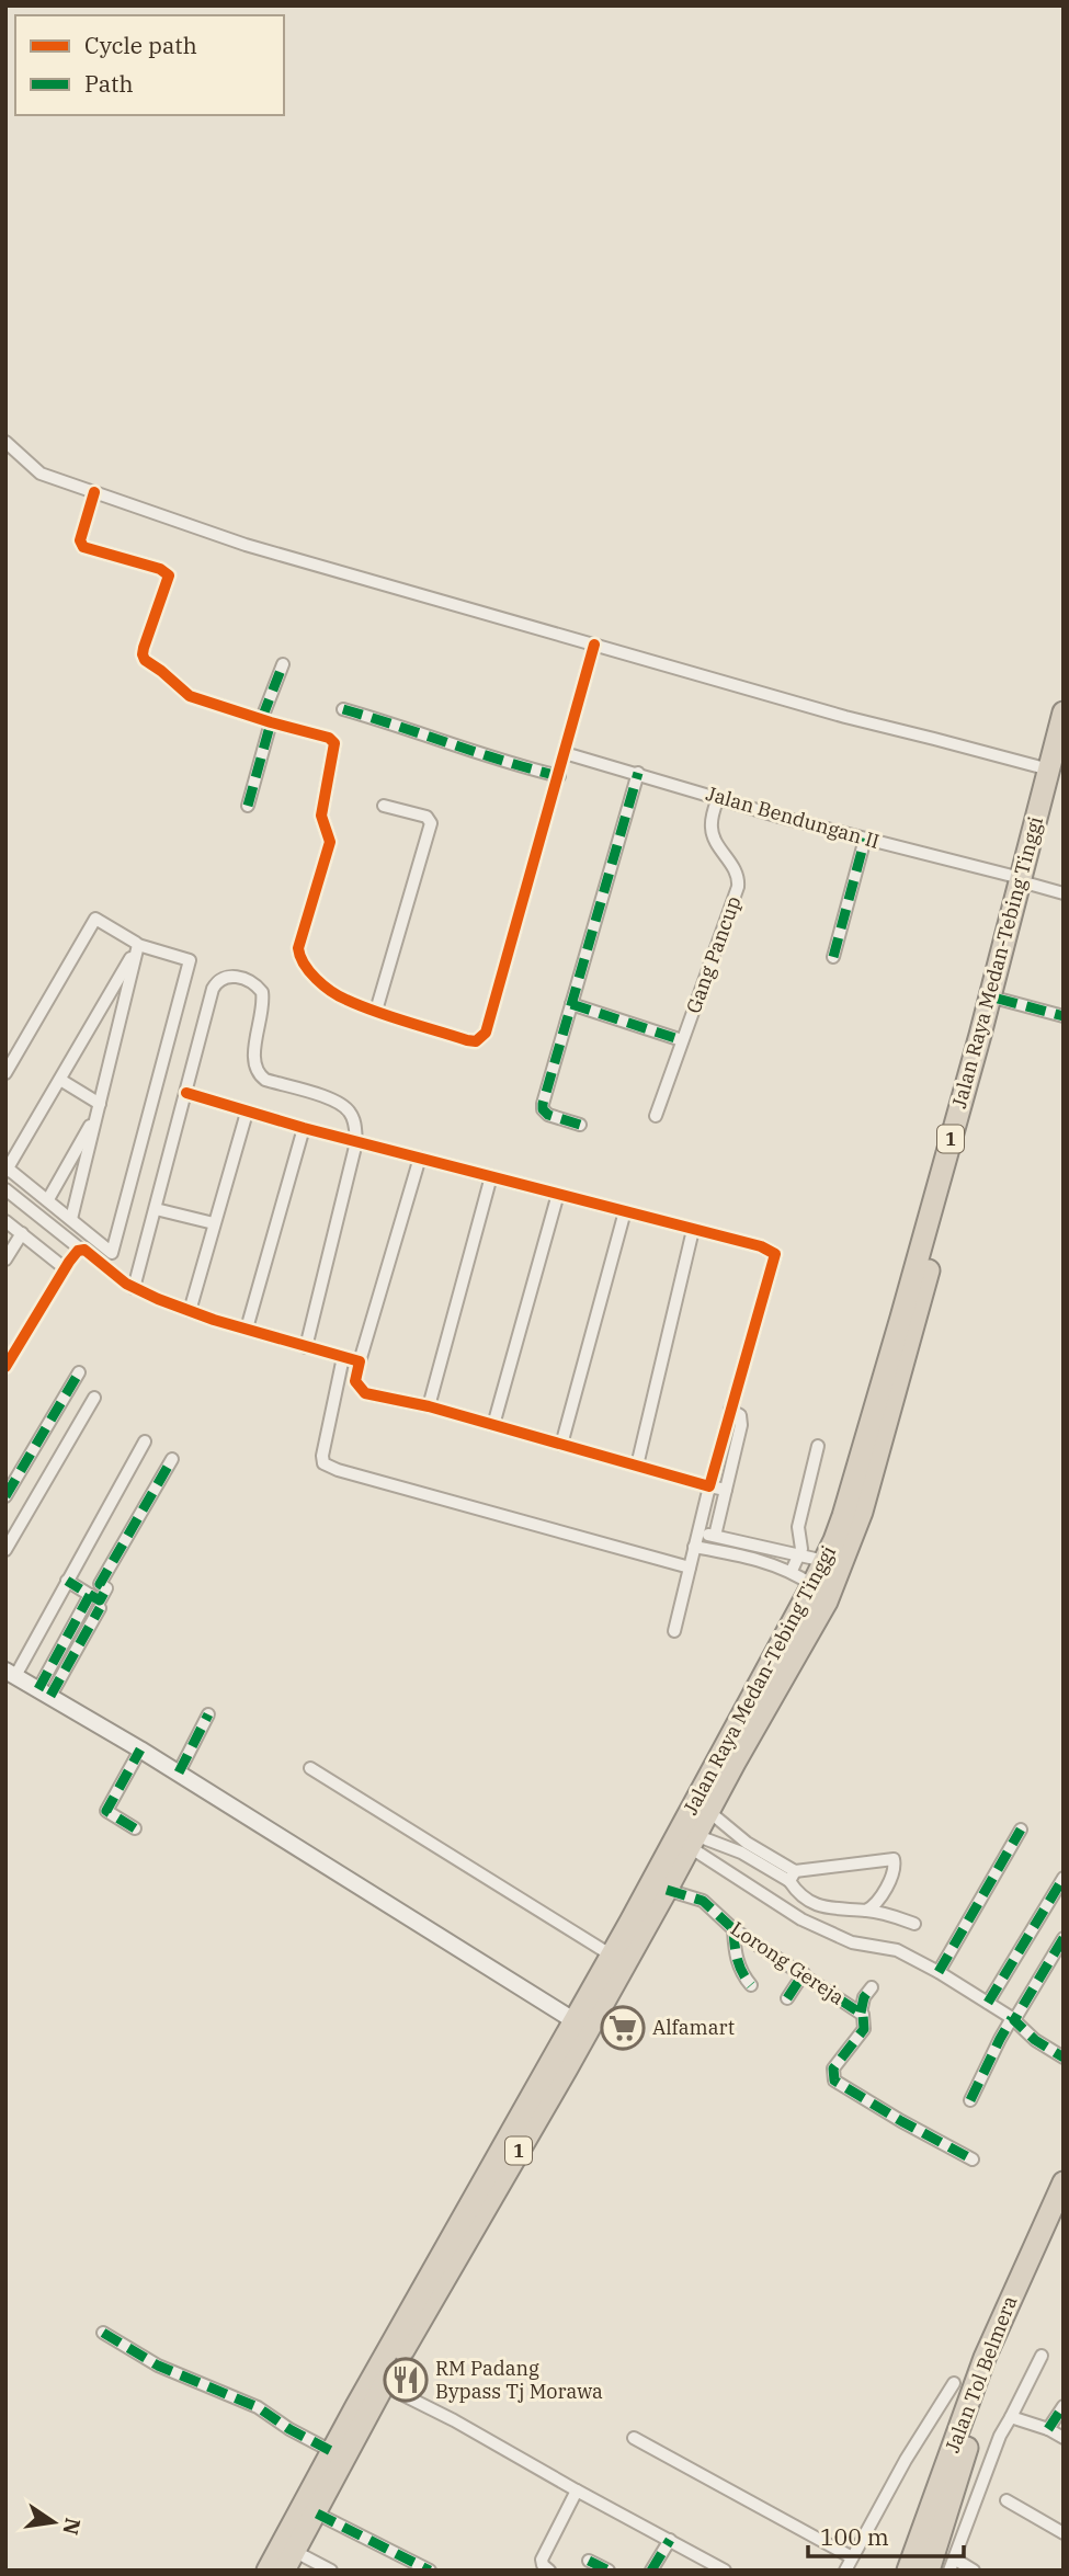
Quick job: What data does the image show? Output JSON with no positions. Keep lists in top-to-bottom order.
{
  "streets": {
    "highway": ["Jalan Raya Medan-Tebing Tinggi", "1", "Jalan Tol Belmera"],
    "street": ["Jalan Bendungan II", "Gang Pancup", "Lorong Gereja"]
  },
  "crossings": [
    ["Jalan Bendungan II", "Gang Pancup"],
    ["Jalan Bendungan II", "Jalan Raya Medan-Tebing Tinggi"],
    ["Jalan Raya Medan-Tebing Tinggi", "Lorong Gereja"]
  ],
  "places": {
    "supermarket": ["Alfamart"],
    "restaurant": ["RM Padang Bypass Tj Morawa"]
  },
  "legend": ["Cycle path", "Path"],
  "scale_bar": "100 m",
  "north": "right"
}
